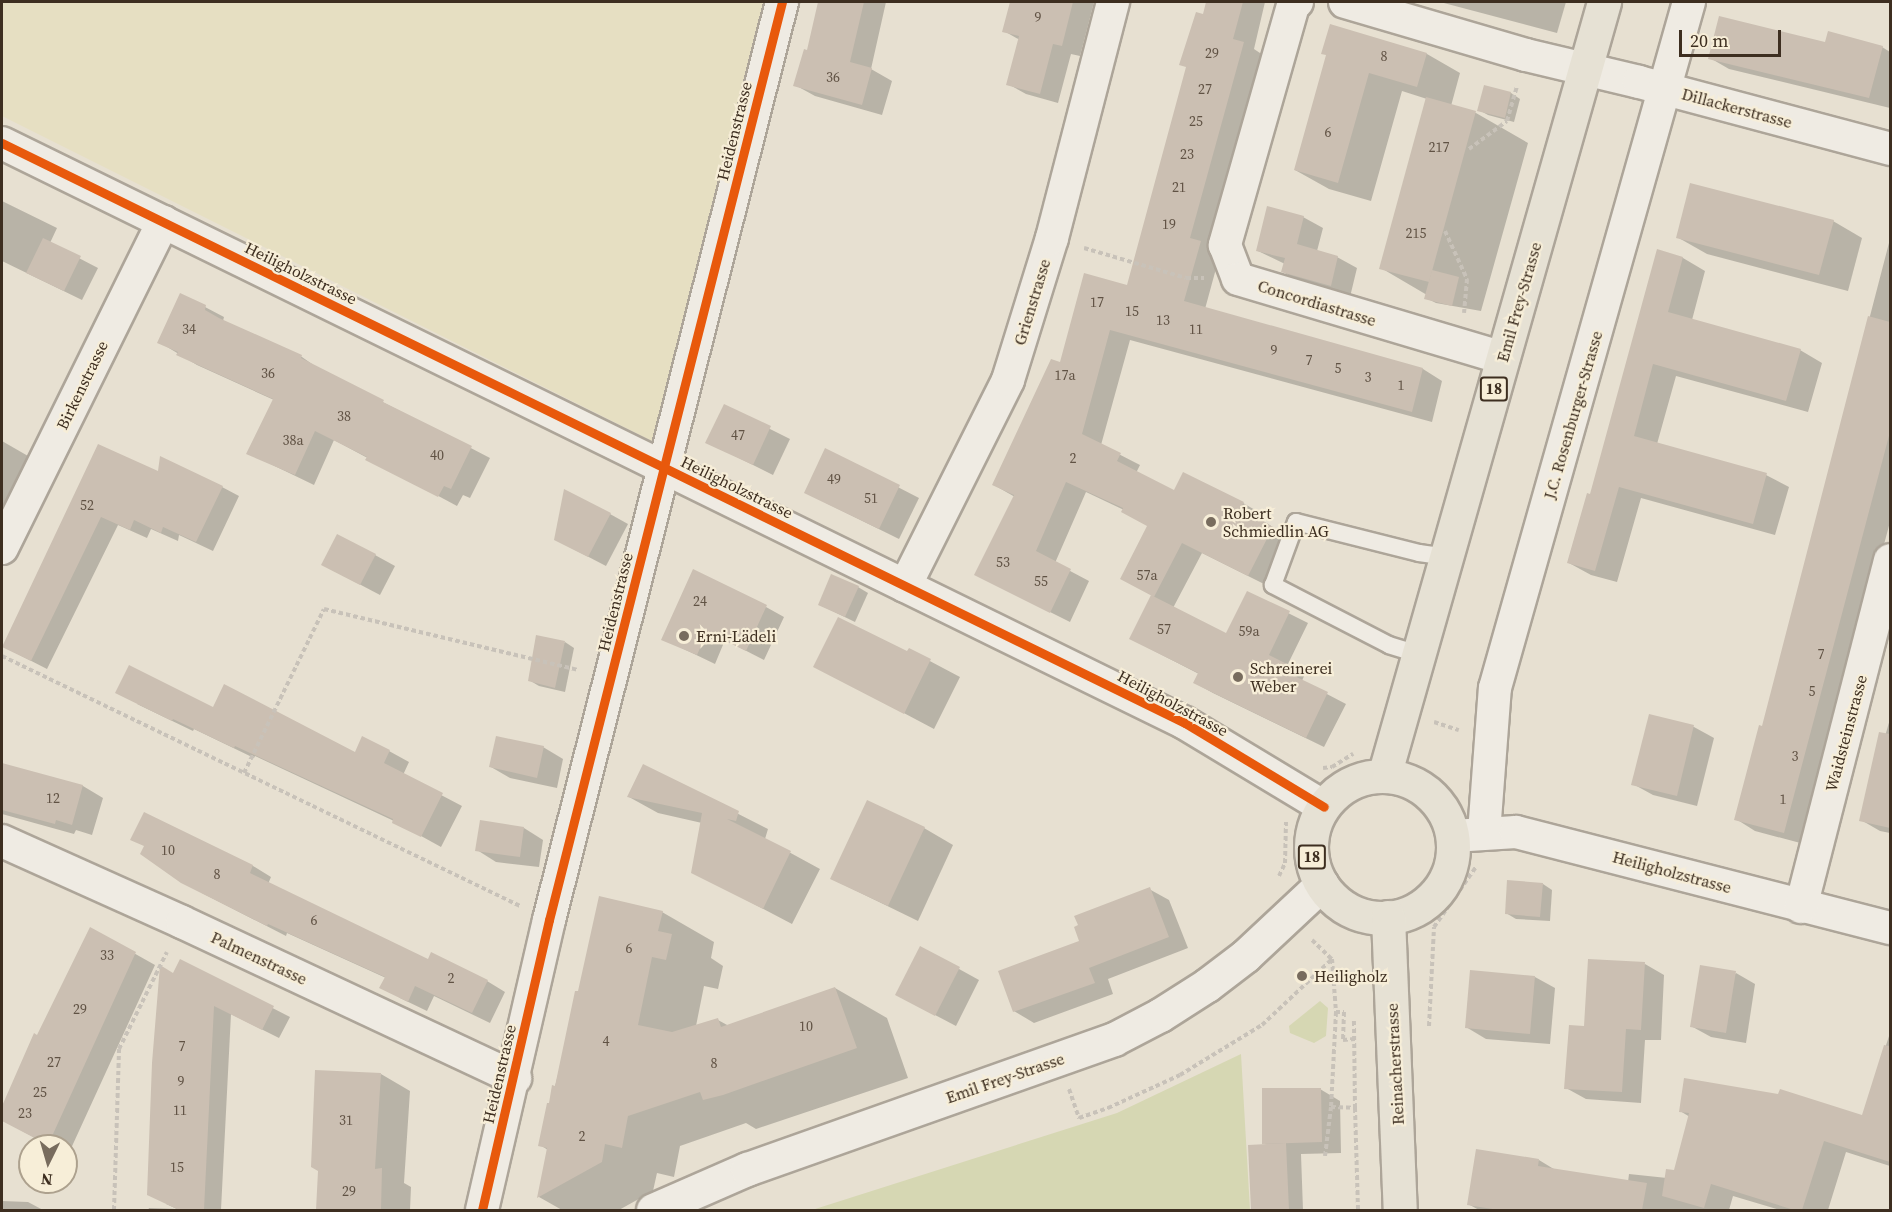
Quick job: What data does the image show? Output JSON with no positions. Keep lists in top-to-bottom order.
{
  "streets": {
    "main road": ["Emil Frey-Strasse", "18", "Reinacherstrasse"],
    "street": [
      "Dillackerstrasse",
      "Heidenstrasse",
      "Heiligholzstrasse",
      "Grienstrasse",
      "Concordiastrasse",
      "Birkenstrasse",
      "J.C. Rosenburger-Strasse",
      "Waidsteinstrasse",
      "Palmenstrasse"
    ]
  },
  "crossings": [
    ["Dillackerstrasse", "Emil Frey-Strasse"],
    ["Dillackerstrasse", "J.C. Rosenburger-Strasse"],
    ["Heidenstrasse", "Heiligholzstrasse"],
    ["Heidenstrasse", "Palmenstrasse"],
    ["Heiligholzstrasse", "Grienstrasse"],
    ["Heiligholzstrasse", "Emil Frey-Strasse"],
    ["Heiligholzstrasse", "Birkenstrasse"],
    ["Heiligholzstrasse", "18"],
    ["Heiligholzstrasse", "J.C. Rosenburger-Strasse"],
    ["Heiligholzstrasse", "Waidsteinstrasse"],
    ["Heiligholzstrasse", "Reinacherstrasse"],
    ["Emil Frey-Strasse", "Concordiastrasse"],
    ["Emil Frey-Strasse", "18"],
    ["Emil Frey-Strasse", "J.C. Rosenburger-Strasse"],
    ["Emil Frey-Strasse", "Reinacherstrasse"],
    ["18", "J.C. Rosenburger-Strasse"],
    ["18", "Reinacherstrasse"],
    ["J.C. Rosenburger-Strasse", "Reinacherstrasse"]
  ],
  "places": [
    "Robert Schmiedlin AG",
    "Erni-Lädeli",
    "Schreinerei Weber",
    "Heiligholz"
  ],
  "house_numbers": [
    "9",
    "29",
    "8",
    "36",
    "27",
    "25",
    "6",
    "217",
    "23",
    "21",
    "19",
    "215",
    "17",
    "15",
    "13",
    "34",
    "11",
    "9",
    "7",
    "5",
    "36",
    "17a",
    "3",
    "1",
    "38",
    "47",
    "38a",
    "40",
    "2",
    "49",
    "51",
    "52",
    "53",
    "57a",
    "55",
    "24",
    "57",
    "59a",
    "7",
    "5",
    "3",
    "12",
    "1",
    "10",
    "8",
    "6",
    "6",
    "33",
    "2",
    "29",
    "10",
    "4",
    "7",
    "27",
    "8",
    "9",
    "25",
    "11",
    "23",
    "31",
    "2",
    "15",
    "29"
  ],
  "scale_bar": "20 m",
  "north": "bottom"
}
